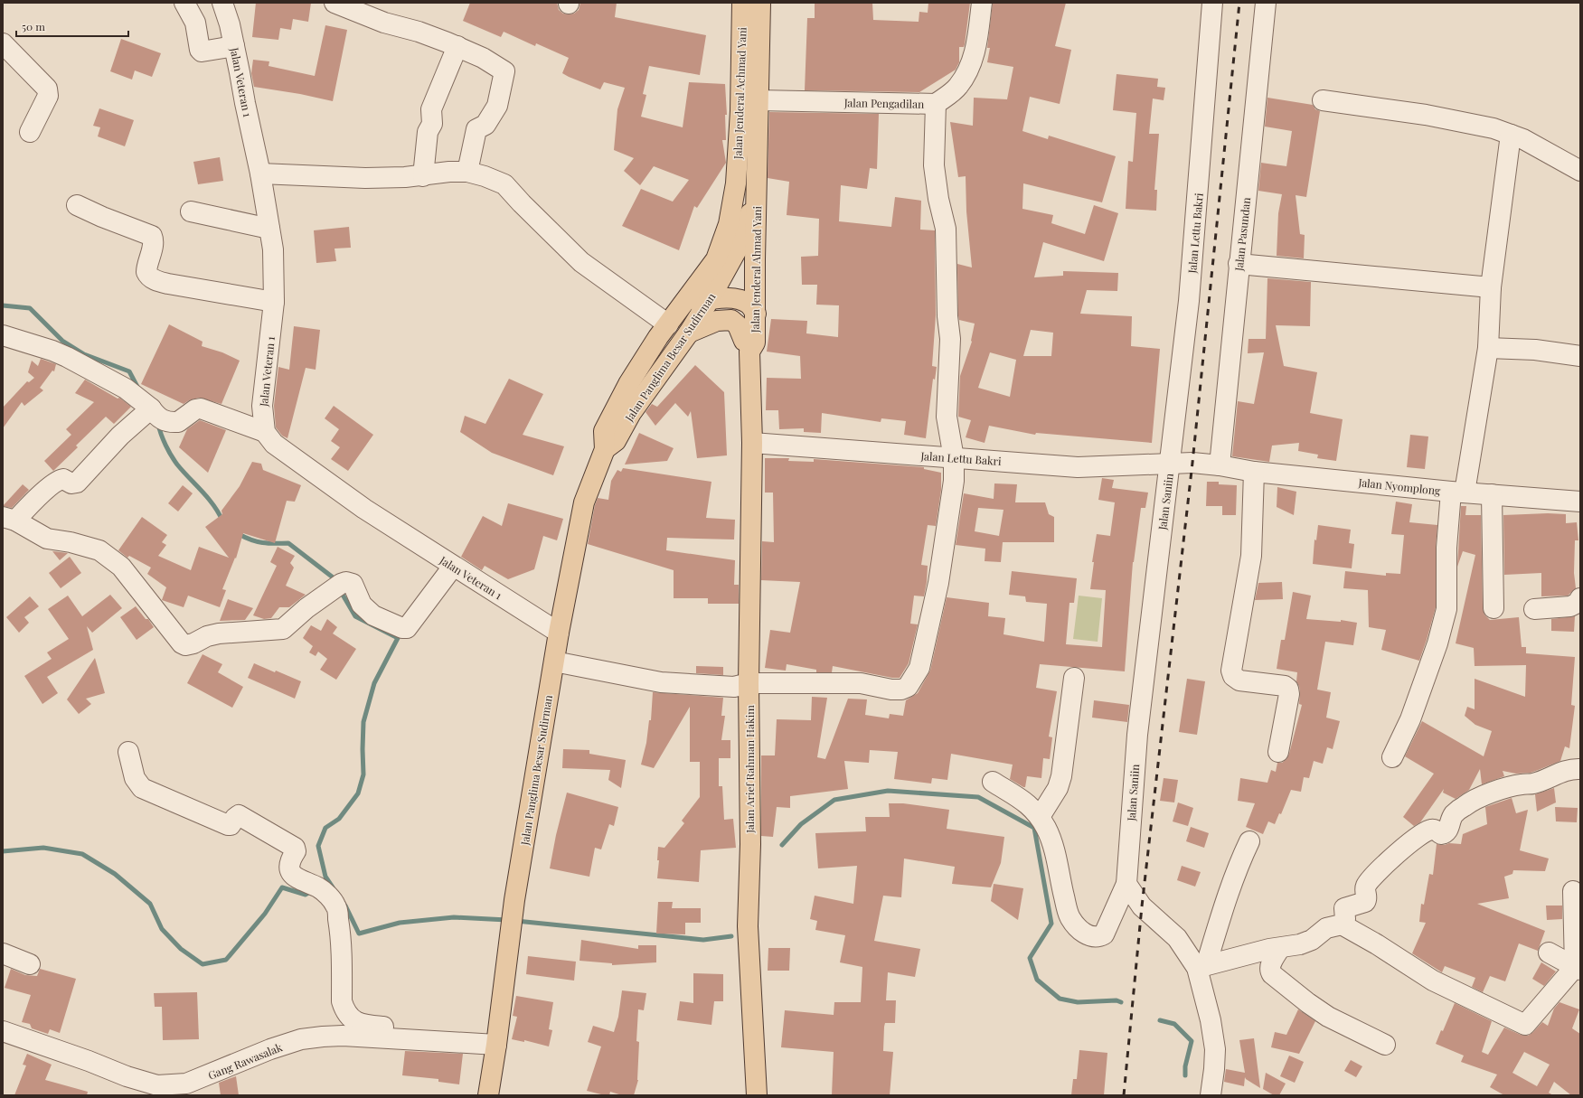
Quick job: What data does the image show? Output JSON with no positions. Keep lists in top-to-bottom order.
{
  "streets": {
    "main road": [
      "Jalan Jenderal Achmad Yani",
      "Jalan Jenderal Ahmad Yani",
      "Jalan Panglima Besar Sudirman",
      "Jalan Arief Rahman Hakim"
    ],
    "street": [
      "Jalan Veteran 1",
      "Jalan Pengadilan",
      "Jalan Lettu Bakri",
      "Jalan Pasundan",
      "Jalan Nyomplong",
      "Jalan Saniin",
      "Gang Rawasalak"
    ]
  },
  "crossings": [
    ["Jalan Veteran 1", "Jalan Panglima Besar Sudirman"],
    ["Jalan Jenderal Achmad Yani", "Jalan Pengadilan"],
    ["Jalan Jenderal Achmad Yani", "Jalan Jenderal Ahmad Yani"],
    ["Jalan Jenderal Achmad Yani", "Jalan Panglima Besar Sudirman"],
    ["Jalan Lettu Bakri", "Jalan Pasundan"],
    ["Jalan Lettu Bakri", "Jalan Nyomplong"],
    ["Jalan Lettu Bakri", "Jalan Saniin"],
    ["Jalan Lettu Bakri", "Jalan Arief Rahman Hakim"],
    ["Jalan Pasundan", "Jalan Nyomplong"],
    ["Jalan Jenderal Ahmad Yani", "Jalan Panglima Besar Sudirman"],
    ["Jalan Panglima Besar Sudirman", "Gang Rawasalak"]
  ],
  "scale_bar": "50 m"
}
